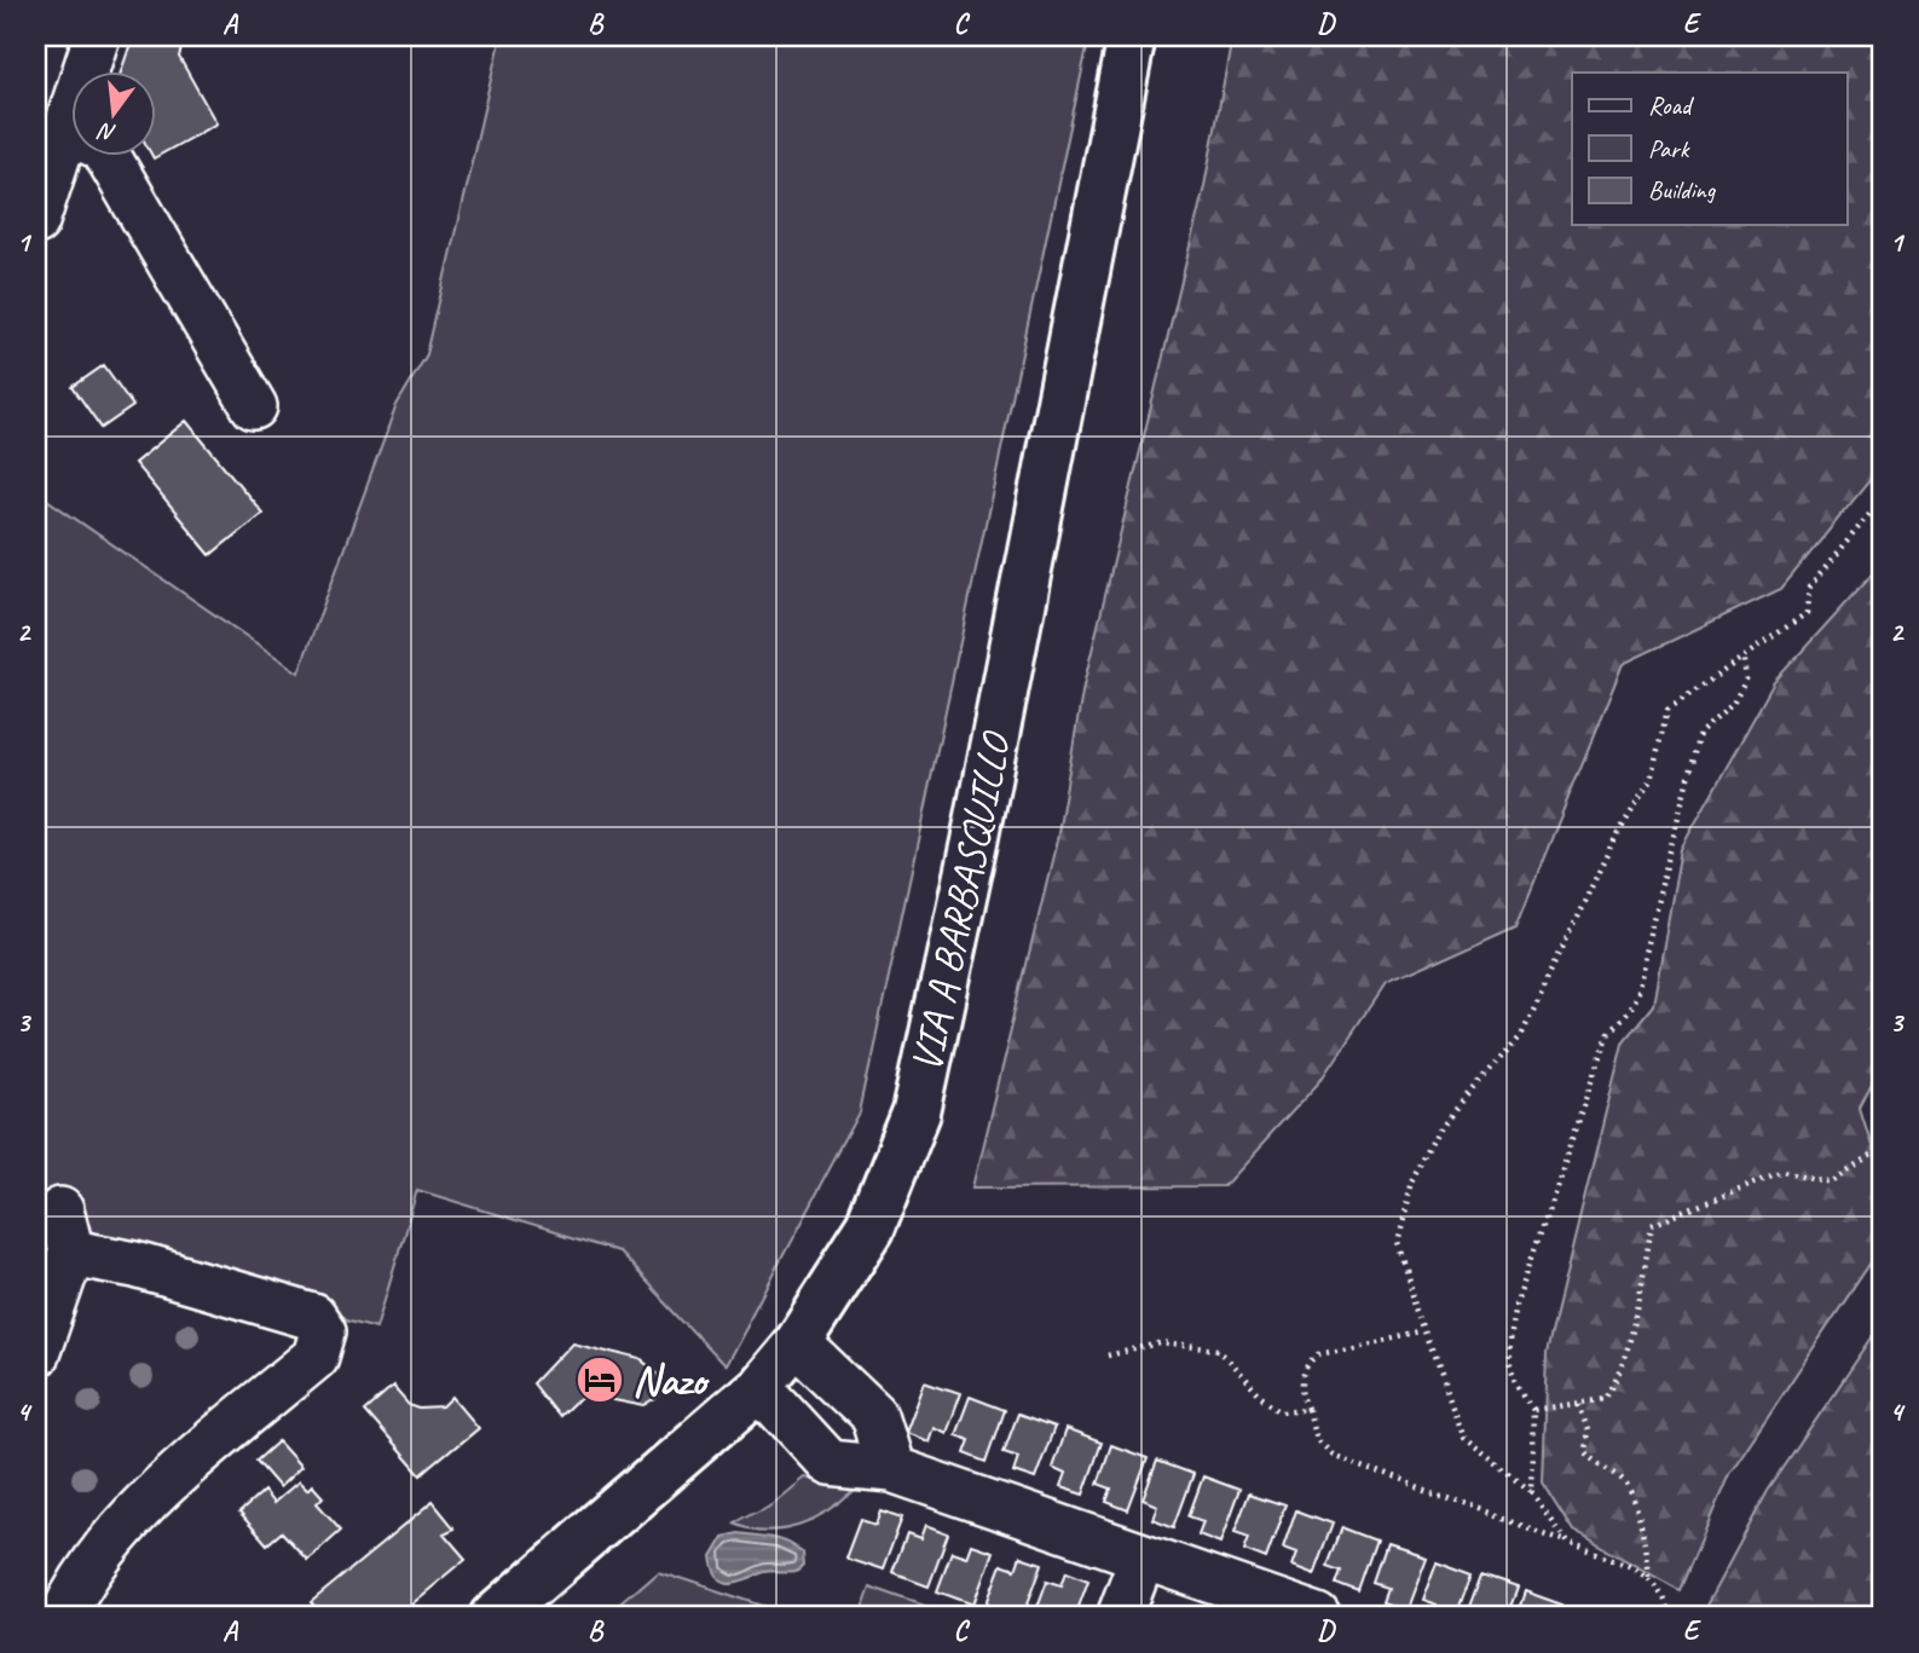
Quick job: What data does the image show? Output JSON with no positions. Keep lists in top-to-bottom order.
{
  "streets": {
    "main road": ["VIA A BARBASQUILLO"]
  },
  "places": {
    "hotel": ["Nazo"]
  },
  "legend": ["Road", "Park", "Building"],
  "north": "bottom",
  "grid": {
    "columns": [
      "A",
      "B",
      "C",
      "D",
      "E"
    ],
    "rows": [
      "1",
      "2",
      "3",
      "4"
    ]
  }
}
